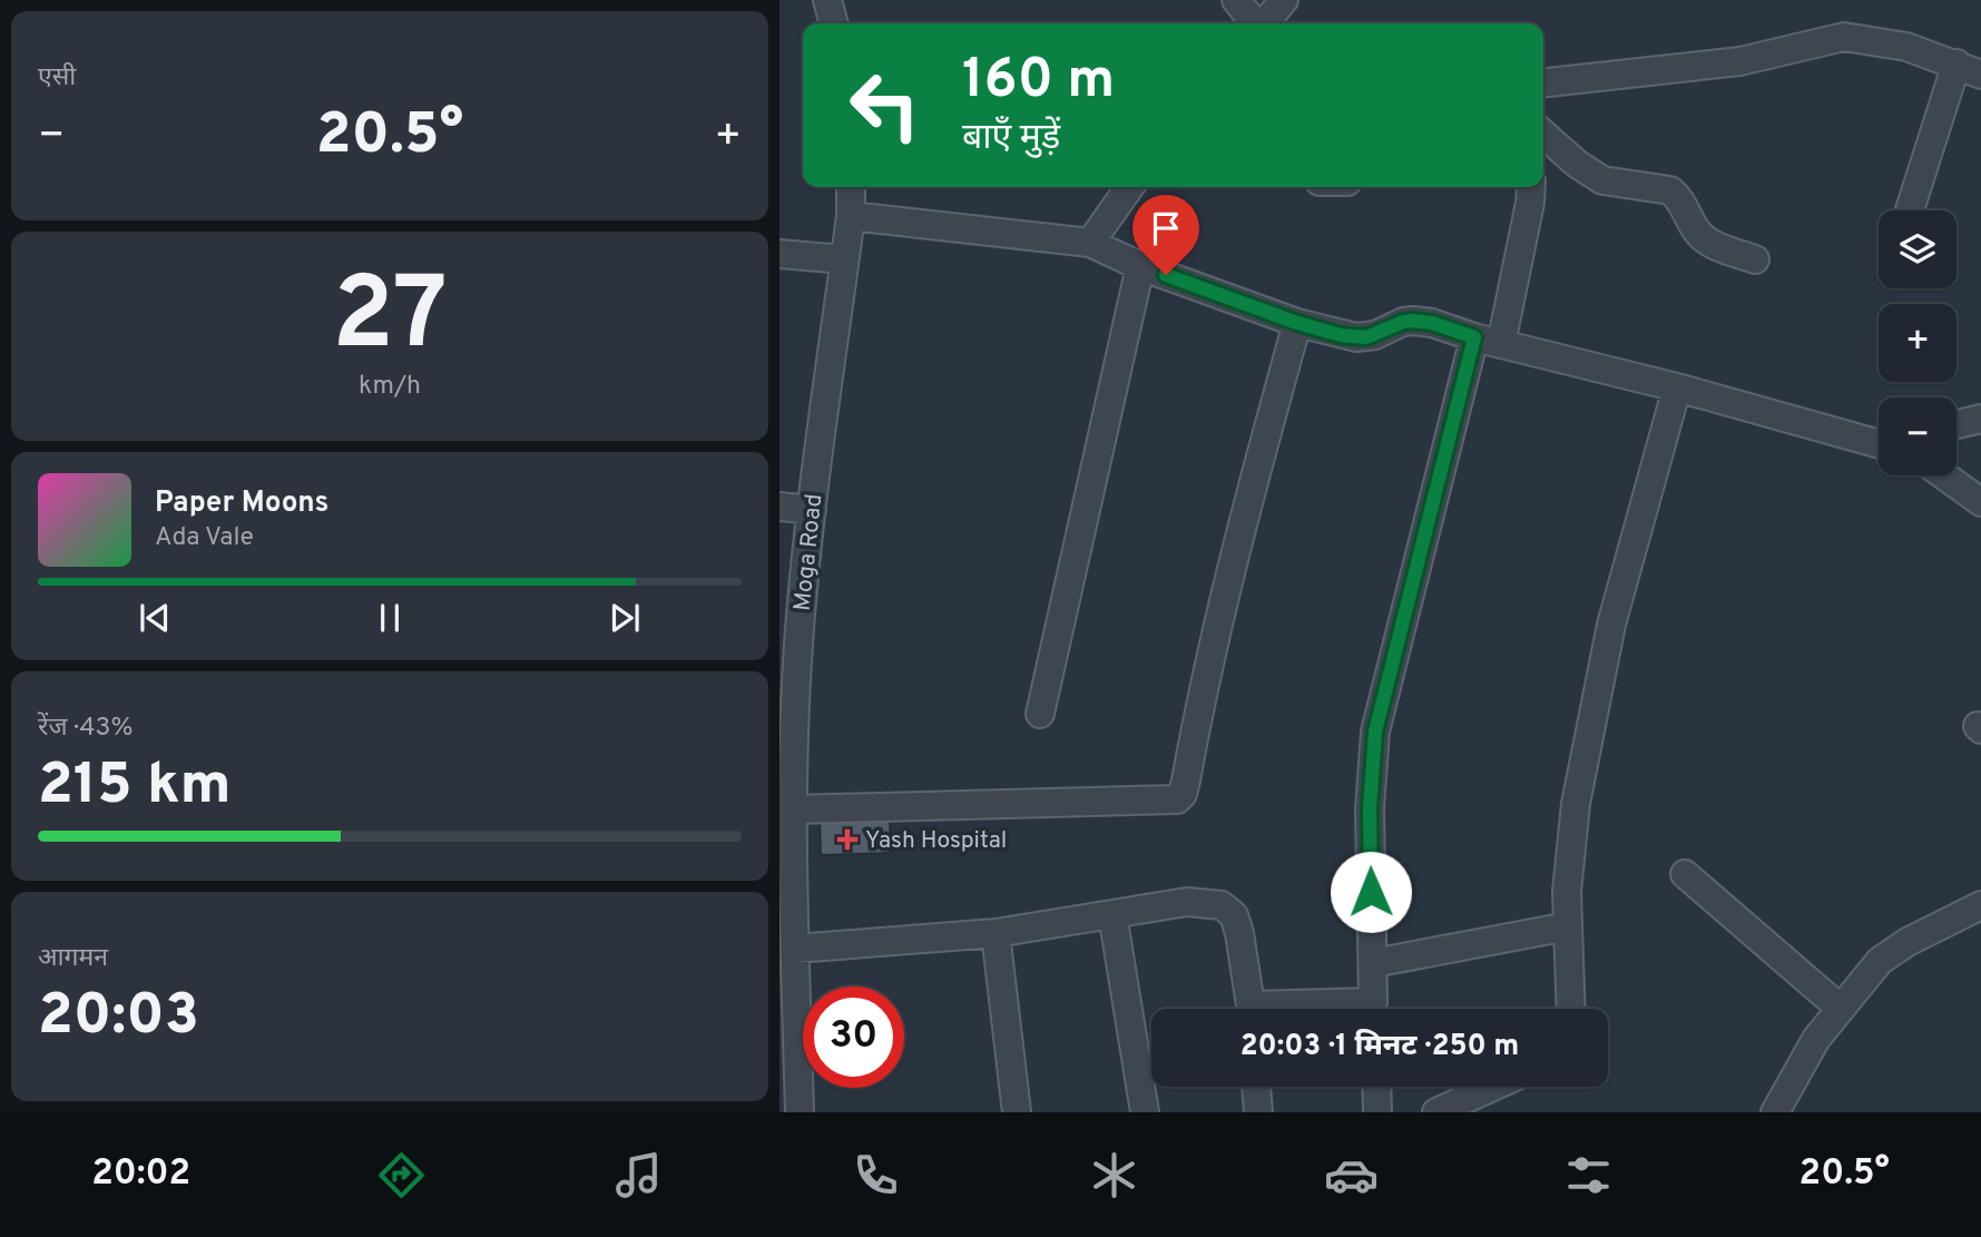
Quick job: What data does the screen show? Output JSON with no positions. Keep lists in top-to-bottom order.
{
  "streets": {
    "street": ["Moga Road"]
  },
  "places": {
    "health": ["Yash Hospital"]
  },
  "page": {
    "tile": [
      "एसी",
      ["27", "km/h"],
      ["रेंज · 43%", "215 km"],
      ["आगमन", "20:03"]
    ],
    "turn": ["160 m", "बाएँ मुड़ें"],
    "heat": ["−", "20.5°", "+"],
    "map_buttons": ["+", "−"],
    "song": ["Paper Moons", "Ada Vale"],
    "limit": "30",
    "trip": "20:03 · 1 मिनट · 250 m",
    "tabs": ["20:02", "20.5°"]
  }
}
